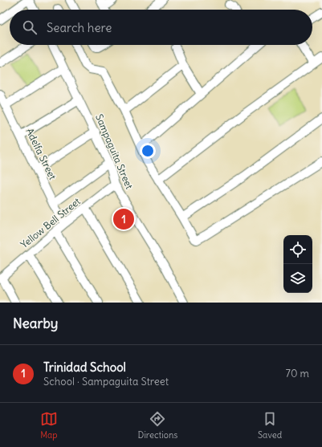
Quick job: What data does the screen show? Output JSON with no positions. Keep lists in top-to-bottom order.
{
  "streets": {
    "street": ["Sampaguita Street", "Adelfa Street", "Yellow Bell Street"]
  },
  "crossings": [
    ["Sampaguita Street", "Yellow Bell Street"],
    ["Adelfa Street", "Yellow Bell Street"]
  ],
  "page": {
    "search": "Search here",
    "pins": "1",
    "heading": "Nearby",
    "list": [
      {
        "mark": "1",
        "name": "Trinidad School",
        "note": "School · Sampaguita Street",
        "value": "70 m"
      }
    ],
    "nav": ["Map", "Directions", "Saved"]
  }
}
